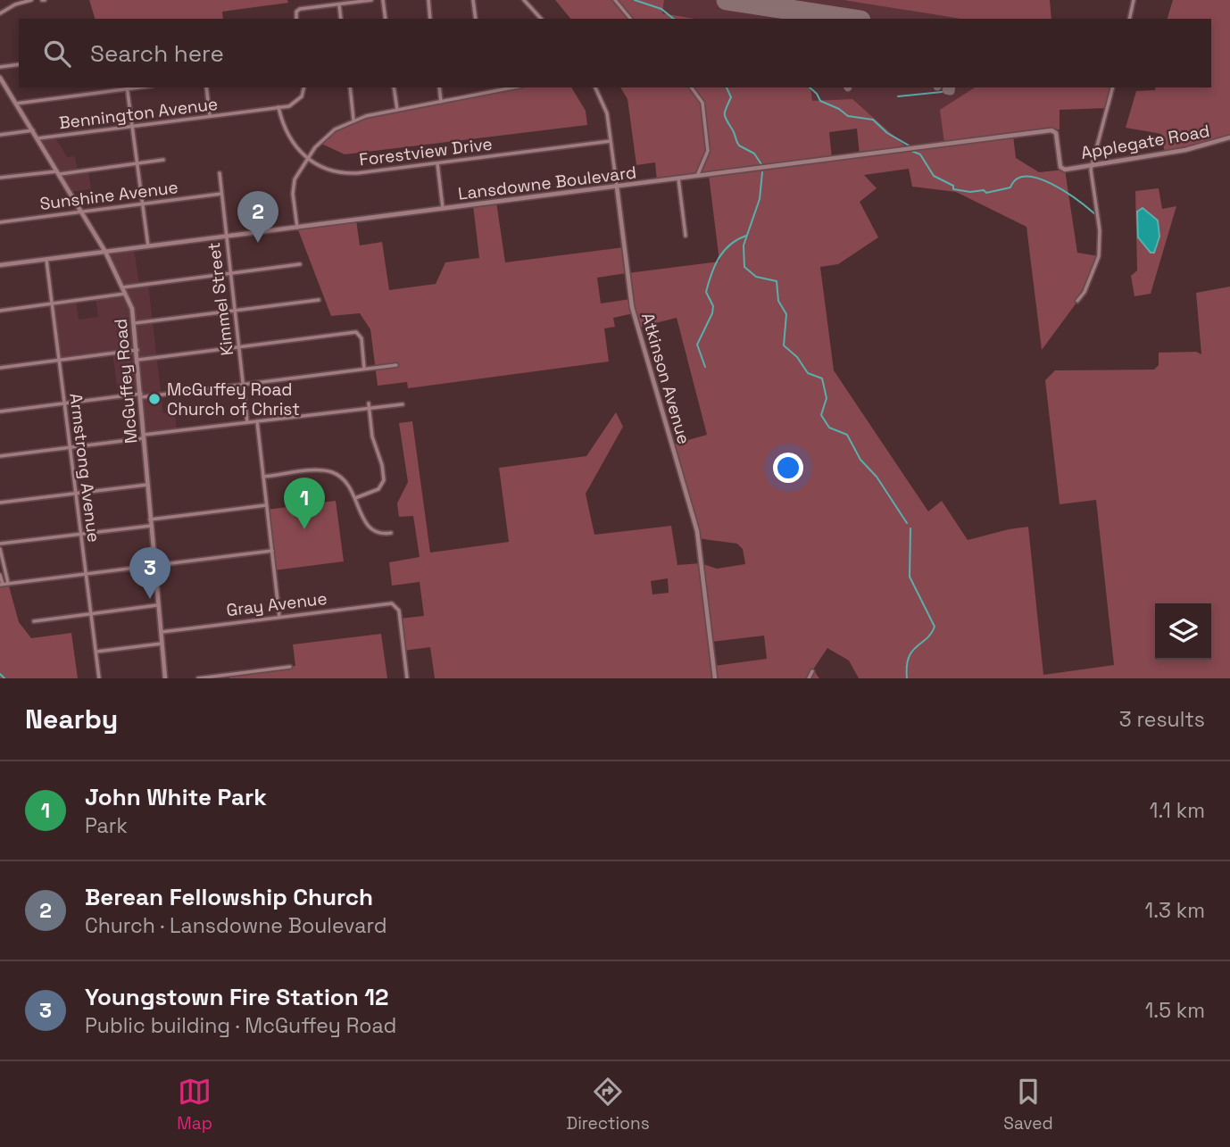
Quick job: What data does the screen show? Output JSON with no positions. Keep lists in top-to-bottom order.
{
  "streets": {
    "street": [
      "Bennington Avenue",
      "Applegate Road",
      "Forestview Drive",
      "Lansdowne Boulevard",
      "Sunshine Avenue",
      "Kimmel Street",
      "Atkinson Avenue",
      "McGuffey Road",
      "Armstrong Avenue",
      "Gray Avenue"
    ]
  },
  "crossings": [
    ["Bennington Avenue", "Forestview Drive"],
    ["Bennington Avenue", "McGuffey Road"],
    ["Applegate Road", "Lansdowne Boulevard"],
    ["Forestview Drive", "Atkinson Avenue"],
    ["Lansdowne Boulevard", "Kimmel Street"],
    ["Lansdowne Boulevard", "Atkinson Avenue"],
    ["Lansdowne Boulevard", "McGuffey Road"],
    ["Lansdowne Boulevard", "Armstrong Avenue"],
    ["Sunshine Avenue", "Kimmel Street"],
    ["Sunshine Avenue", "McGuffey Road"],
    ["McGuffey Road", "Gray Avenue"]
  ],
  "places": ["McGuffey Road Church of Christ"],
  "page": {
    "search": "Search here",
    "pins": ["2", "1", "3"],
    "heading": ["Nearby", "3 results"],
    "list": [
      {
        "mark": "1",
        "name": "John White Park",
        "note": "Park",
        "value": "1.1 km"
      },
      {
        "mark": "2",
        "name": "Berean Fellowship Church",
        "note": "Church · Lansdowne Boulevard",
        "value": "1.3 km"
      },
      {
        "mark": "3",
        "name": "Youngstown Fire Station 12",
        "note": "Public building · McGuffey Road",
        "value": "1.5 km"
      }
    ],
    "nav": ["Map", "Directions", "Saved"]
  }
}
